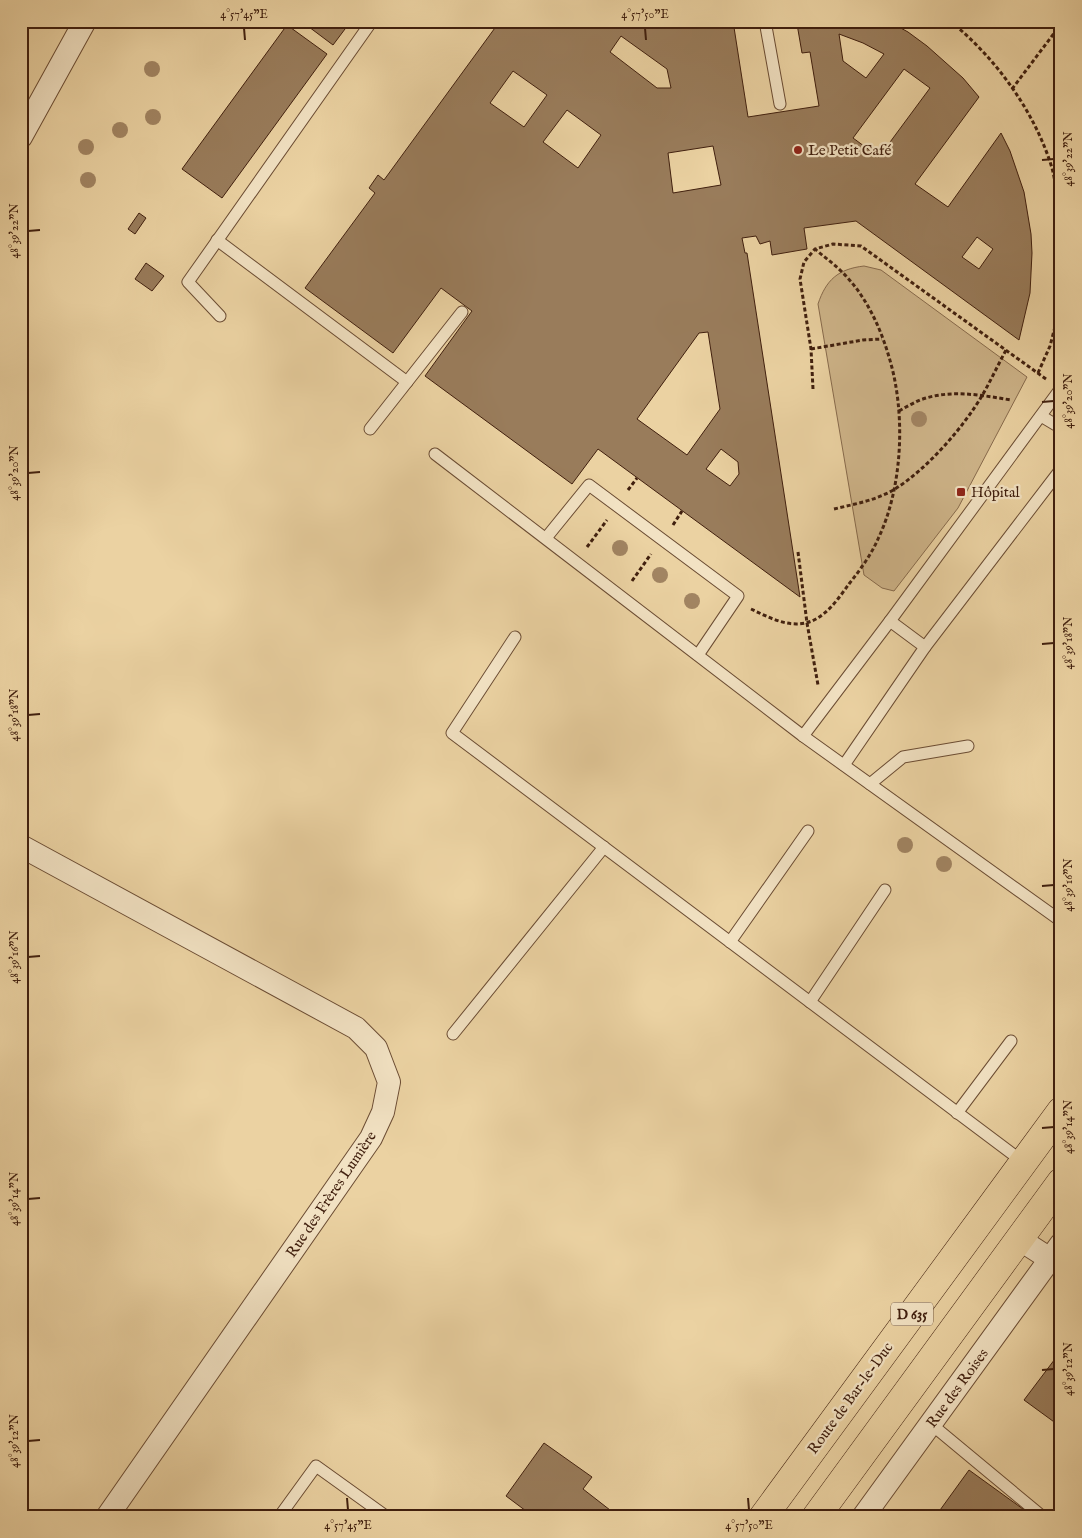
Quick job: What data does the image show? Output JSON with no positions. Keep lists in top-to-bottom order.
{
  "streets": {
    "main road": ["D 635", "Route de Bar-le-Duc"],
    "street": ["Rue des Frères Lumière", "Rue des Roises"]
  },
  "crossings": [
    ["D 635", "Rue des Roises"]
  ],
  "places": {
    "other": ["Le Petit Café"],
    "transit": ["Hôpital"]
  },
  "coordinates": [
    "4°57'45\"E",
    "4°57'50\"E",
    "48°39'22\"N",
    "48°39'20\"N",
    "48°39'18\"N",
    "48°39'16\"N",
    "48°39'14\"N",
    "48°39'12\"N"
  ]
}
